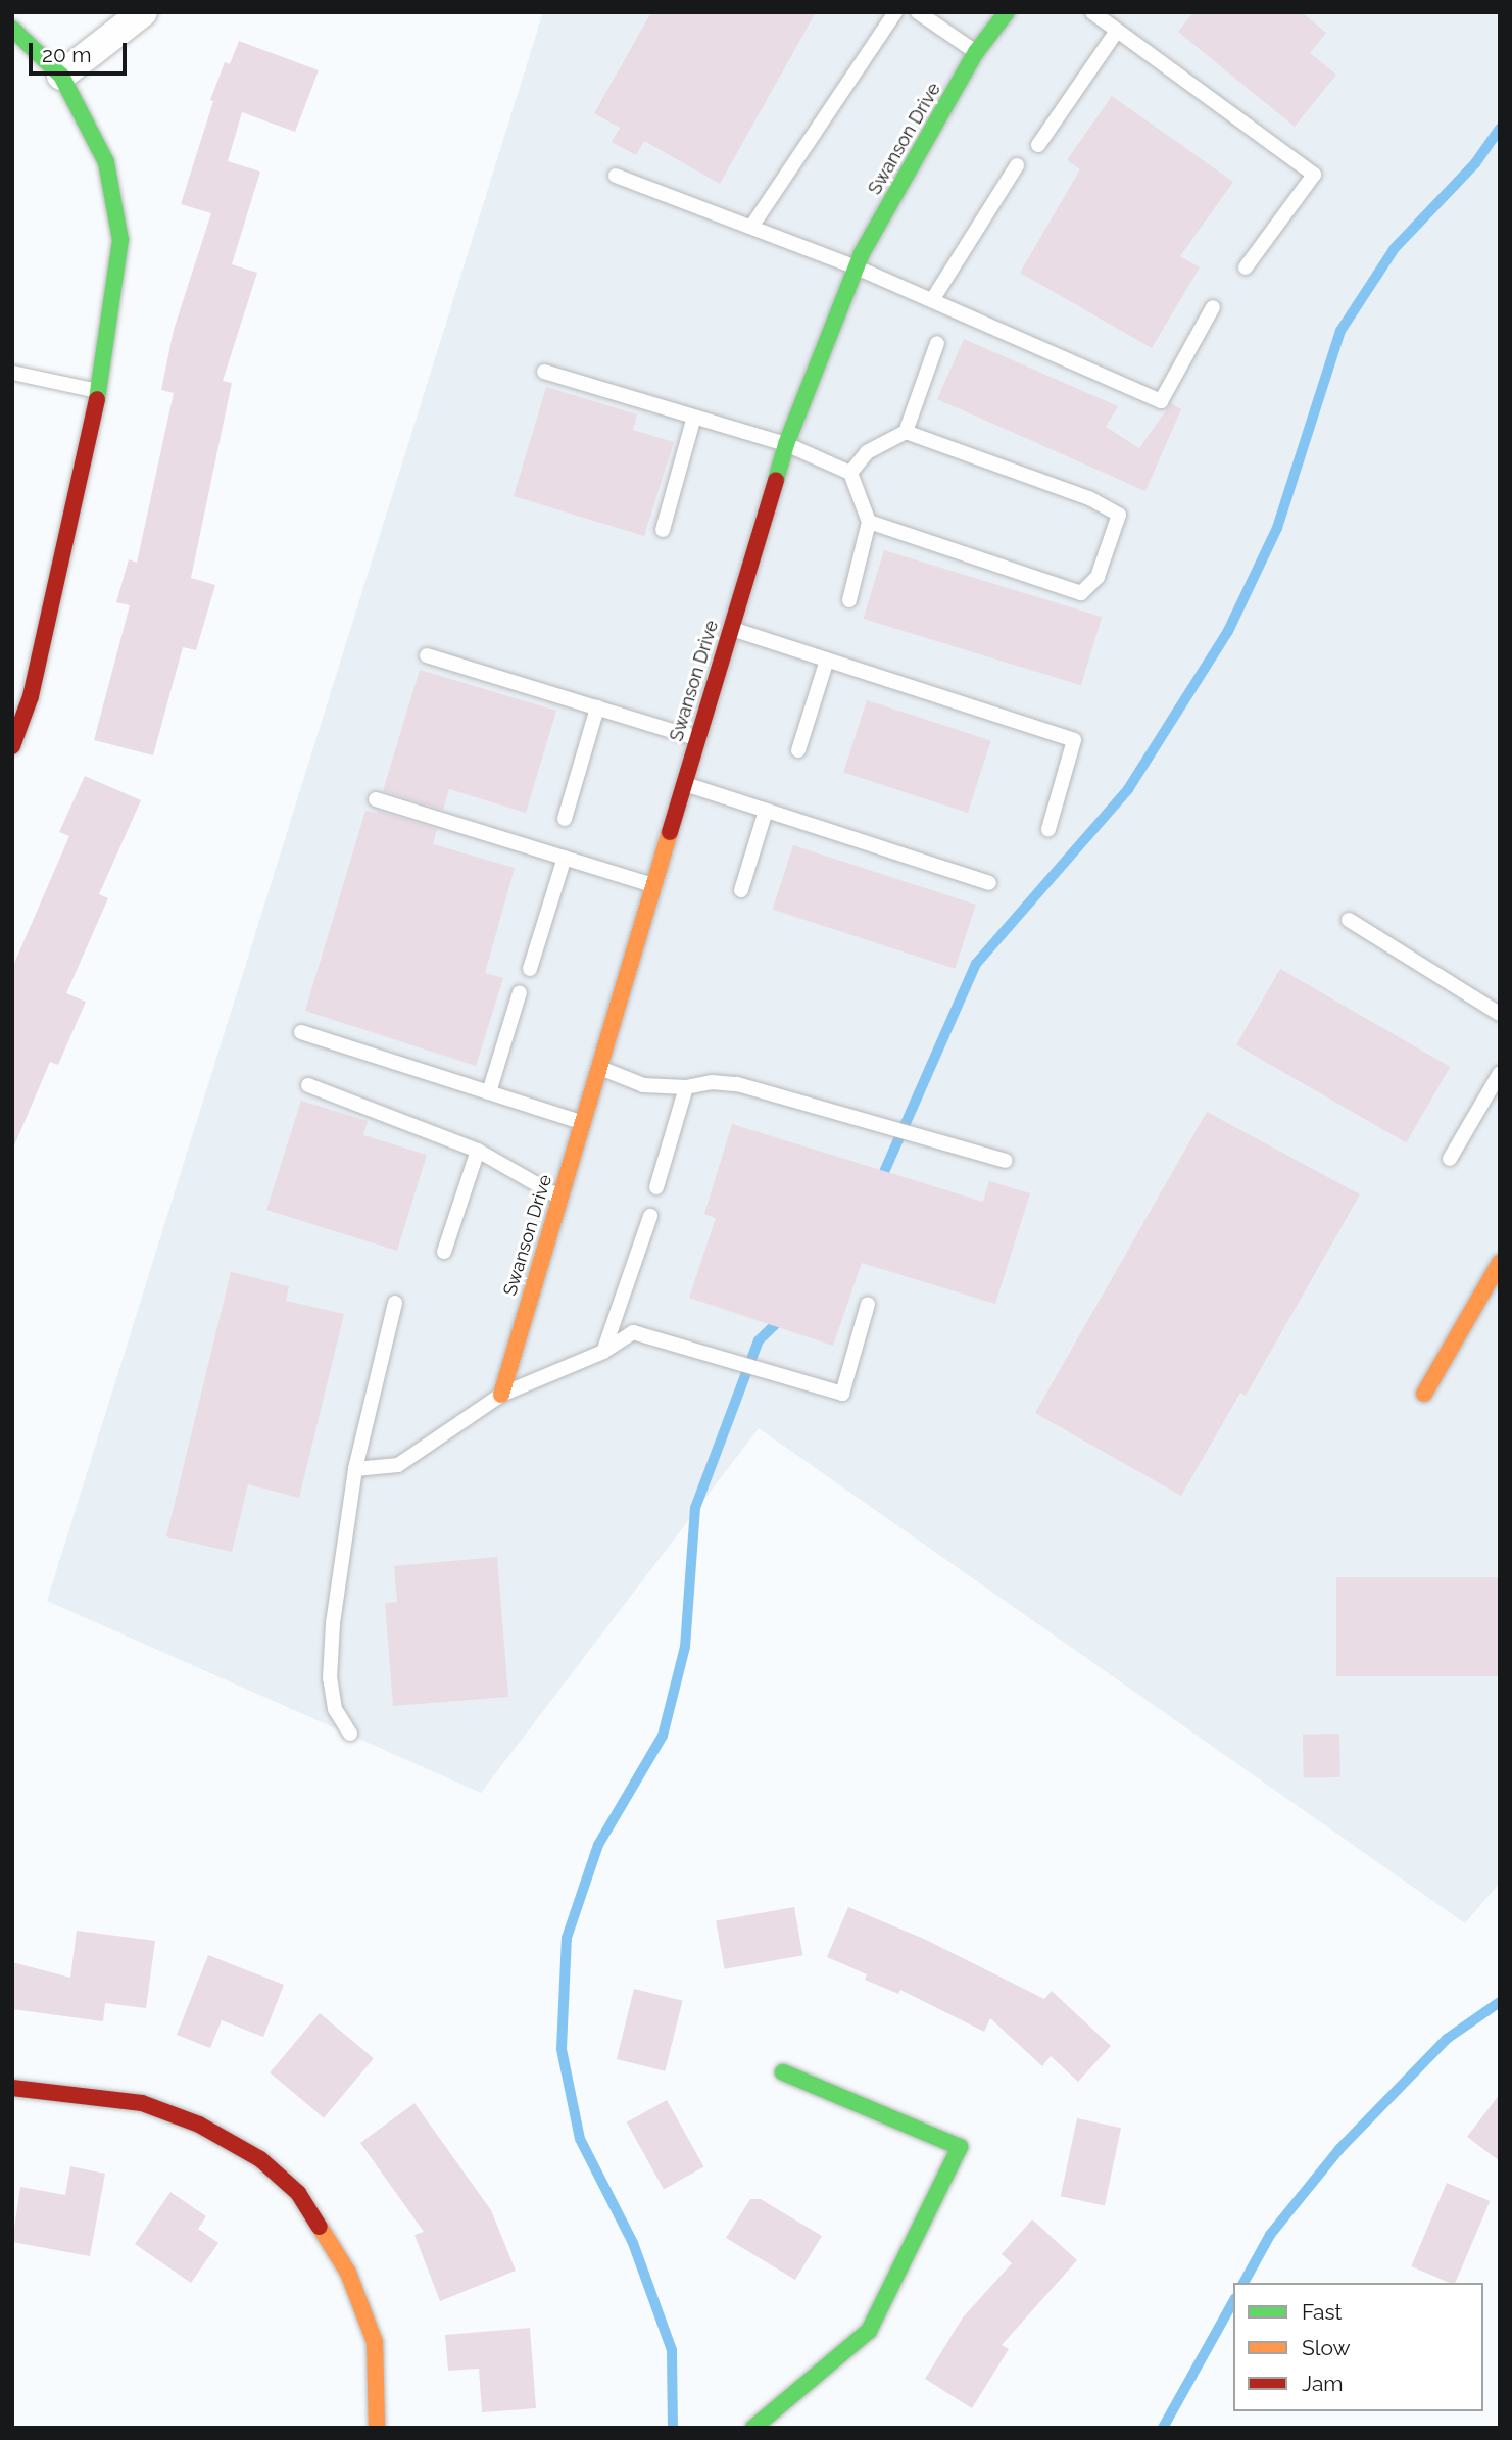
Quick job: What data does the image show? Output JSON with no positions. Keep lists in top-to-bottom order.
{
  "streets": {
    "street": ["Swanson Drive"]
  },
  "legend": ["Fast", "Slow", "Jam"],
  "scale_bar": "20 m"
}
